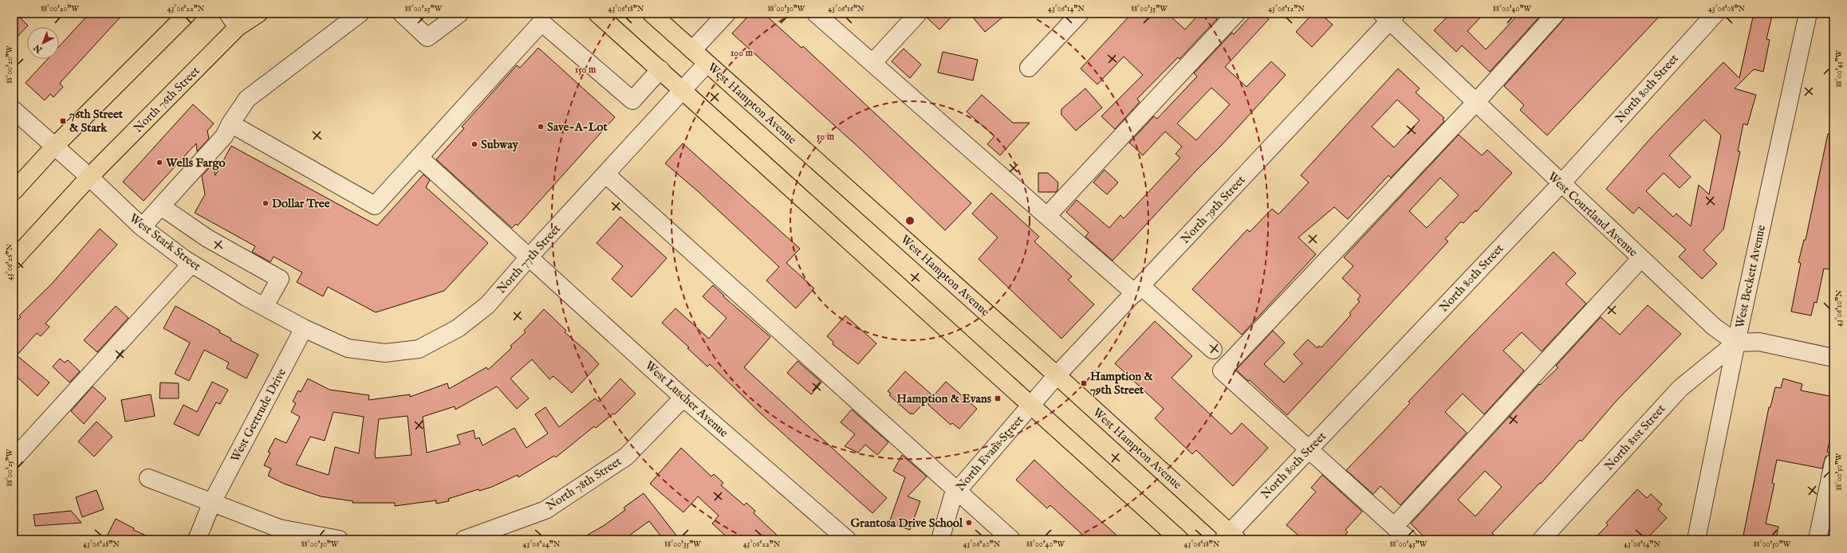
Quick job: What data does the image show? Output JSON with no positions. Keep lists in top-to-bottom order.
{
  "streets": {
    "main road": ["North 76th Street", "West Hampton Avenue"],
    "street": [
      "North 80th Street",
      "North 79th Street",
      "West Courtland Avenue",
      "West Stark Street",
      "North 77th Street",
      "West Beckett Avenue",
      "West Luscher Avenue",
      "West Gertrude Drive",
      "North 81st Street",
      "North Evans Street",
      "North 78th Street"
    ]
  },
  "crossings": [
    ["North 80th Street", "West Hampton Avenue"],
    ["North 80th Street", "West Courtland Avenue"],
    ["North 76th Street", "West Stark Street"],
    ["West Hampton Avenue", "North 79th Street"],
    ["West Hampton Avenue", "North 77th Street"],
    ["North 79th Street", "West Courtland Avenue"],
    ["North 79th Street", "North Evans Street"],
    ["West Courtland Avenue", "West Beckett Avenue"],
    ["West Courtland Avenue", "North 81st Street"],
    ["West Stark Street", "North 77th Street"],
    ["West Stark Street", "West Gertrude Drive"],
    ["North 77th Street", "West Luscher Avenue"],
    ["North 77th Street", "West Gertrude Drive"],
    ["West Beckett Avenue", "North 81st Street"],
    ["West Luscher Avenue", "North 78th Street"]
  ],
  "places": {
    "transit": ["76th Street & Stark", "Hamption & 79th Street", "Hamption & Evans"],
    "other": [
      "Save-A-Lot",
      "Subway",
      "Wells Fargo",
      "Dollar Tree",
      "Grantosa Drive School"
    ]
  },
  "north": "bottom left",
  "coordinates": [
    "88°00'20\"W",
    "43°06'22\"N",
    "88°00'25\"W",
    "43°06'18\"N",
    "88°00'30\"W",
    "43°06'16\"N",
    "43°06'14\"N",
    "88°00'35\"W",
    "43°06'12\"N",
    "88°00'40\"W",
    "43°06'08\"N",
    "88°00'45\"W",
    "43°06'26\"N",
    "43°06'10\"N",
    "88°00'50\"W",
    "43°06'28\"N",
    "43°06'24\"N",
    "43°06'20\"N"
  ],
  "rings": ["100 m", "150 m", "50 m"]
}
